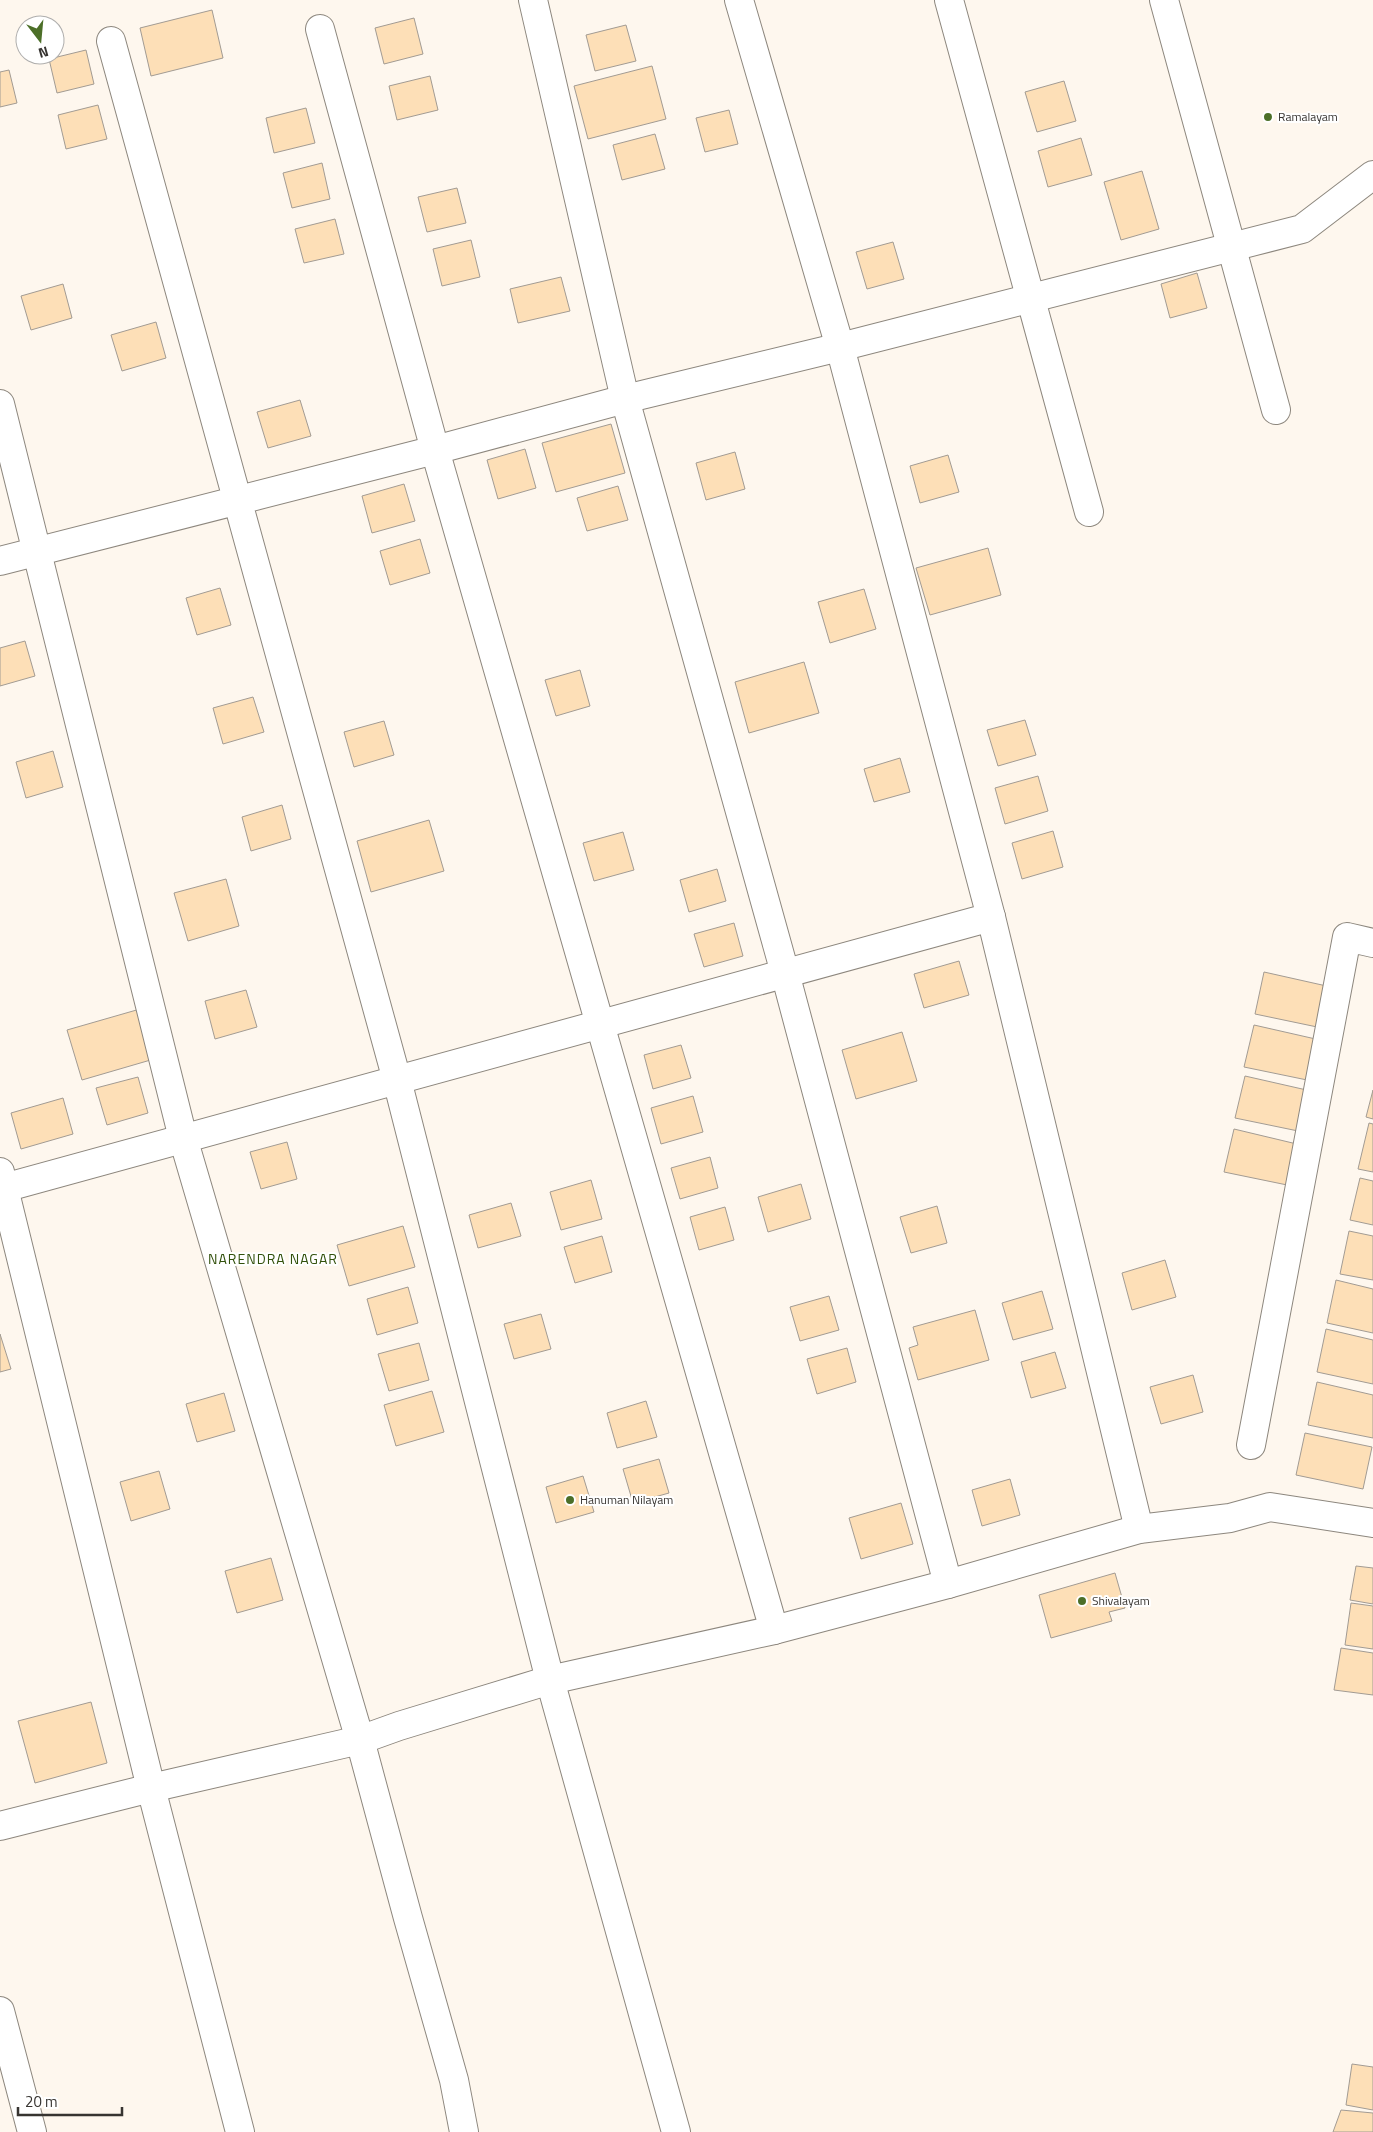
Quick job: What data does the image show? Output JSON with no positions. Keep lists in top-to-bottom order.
{
  "districts": ["NARENDRA NAGAR"],
  "places": ["Ramalayam", "Hanuman Nilayam", "Shivalayam"],
  "scale_bar": "20 m",
  "north": "bottom"
}
